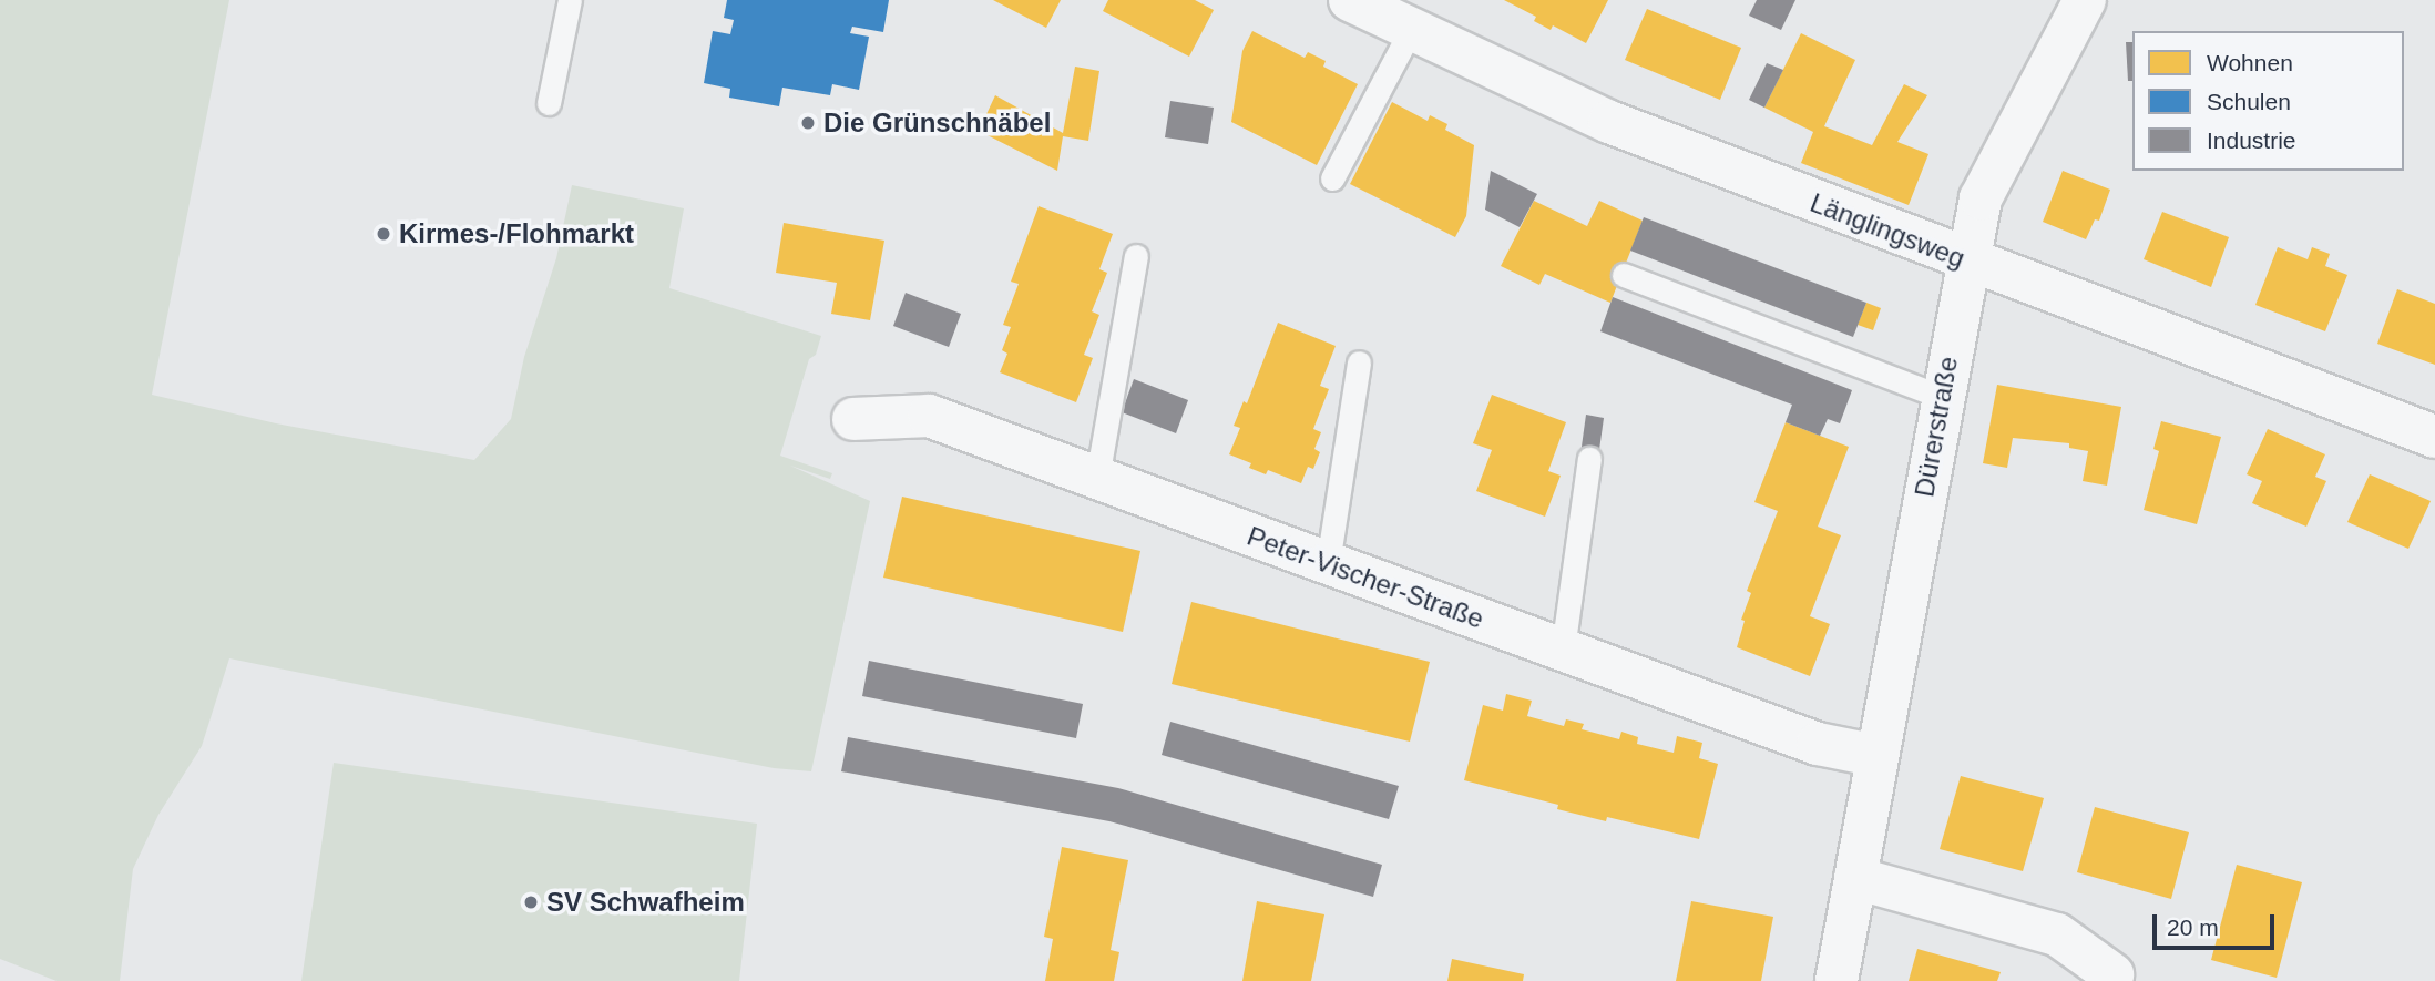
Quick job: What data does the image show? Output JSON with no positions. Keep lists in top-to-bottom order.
{
  "streets": {
    "street": ["Länglingsweg", "Dürerstraße", "Peter-Vischer-Straße"]
  },
  "crossings": [
    ["Länglingsweg", "Dürerstraße"],
    ["Dürerstraße", "Peter-Vischer-Straße"]
  ],
  "places": ["Die Grünschnäbel", "Kirmes-/Flohmarkt", "SV Schwafheim"],
  "legend": ["Wohnen", "Schulen", "Industrie"],
  "scale_bar": "20 m"
}
